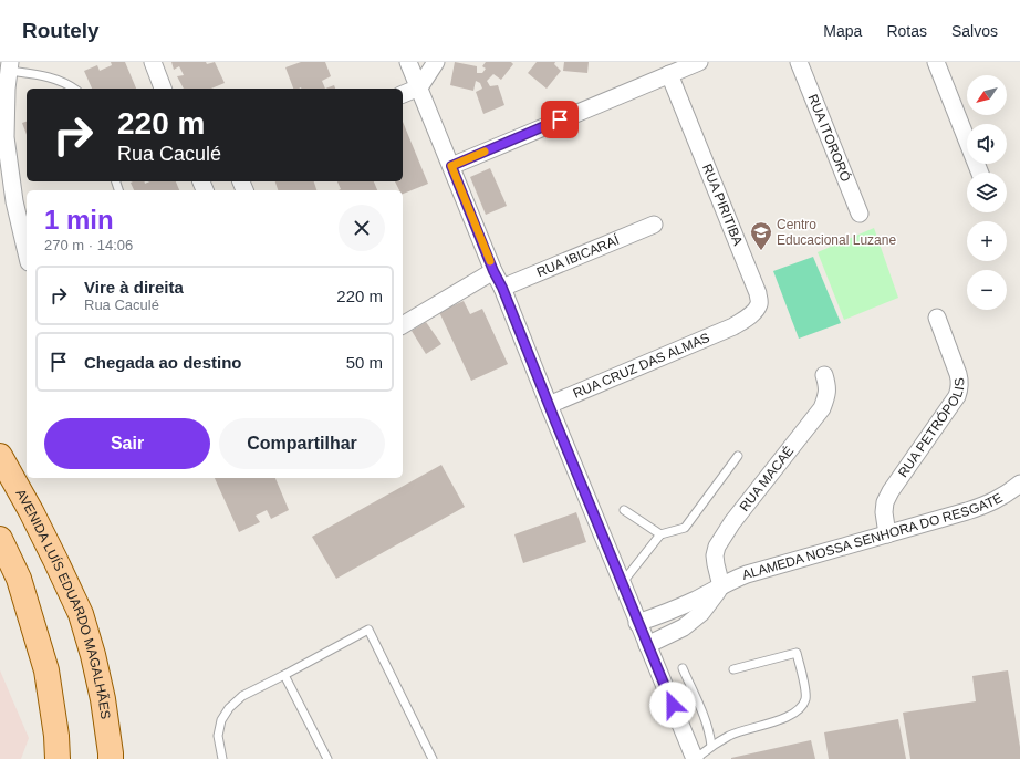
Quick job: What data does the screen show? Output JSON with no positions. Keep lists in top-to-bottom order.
{
  "streets": {
    "main road": ["AVENIDA LUÍS EDUARDO MAGALHÃES"],
    "street": [
      "RUA ITORORÓ",
      "RUA PIRITIBA",
      "RUA IBICARAÍ",
      "RUA CRUZ DAS ALMAS",
      "RUA PETRÓPOLIS",
      "RUA MACAÉ",
      "ALAMEDA NOSSA SENHORA DO RESGATE"
    ]
  },
  "crossings": [
    ["RUA PIRITIBA", "RUA CRUZ DAS ALMAS"],
    ["RUA PETRÓPOLIS", "ALAMEDA NOSSA SENHORA DO RESGATE"],
    ["RUA MACAÉ", "ALAMEDA NOSSA SENHORA DO RESGATE"]
  ],
  "places": {
    "school or university": ["Centro Educacional Luzane"]
  },
  "north": "bottom left",
  "page": {
    "header": "Routely",
    "nav": ["Mapa", "Rotas", "Salvos"],
    "map_buttons": ["+", "−"],
    "turn": ["220 m", "Rua Caculé"],
    "heading": ["1 min", "270 m · 14:06"],
    "list": [
      {
        "name": "Vire à direita",
        "note": "Rua Caculé",
        "value": "220 m"
      },
      {
        "name": "Chegada ao destino",
        "value": "50 m"
      }
    ],
    "buttons": ["Sair", "Compartilhar"]
  }
}
